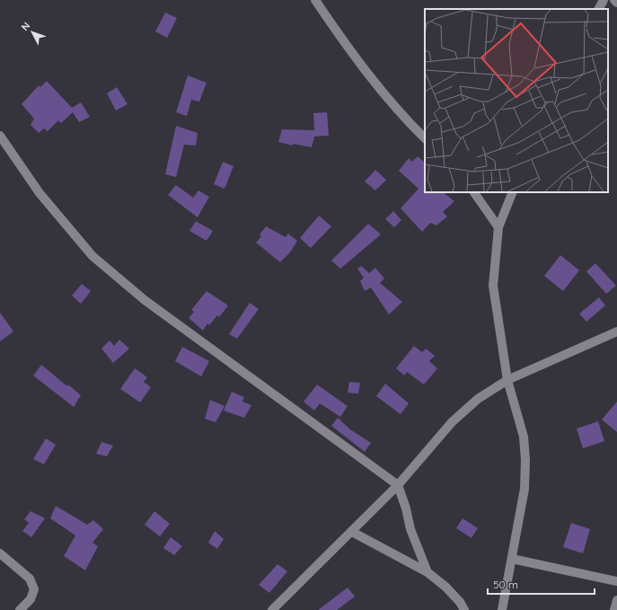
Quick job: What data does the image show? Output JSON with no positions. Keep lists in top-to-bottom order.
{
  "scale_bar": "50 m",
  "north": "top left"
}
